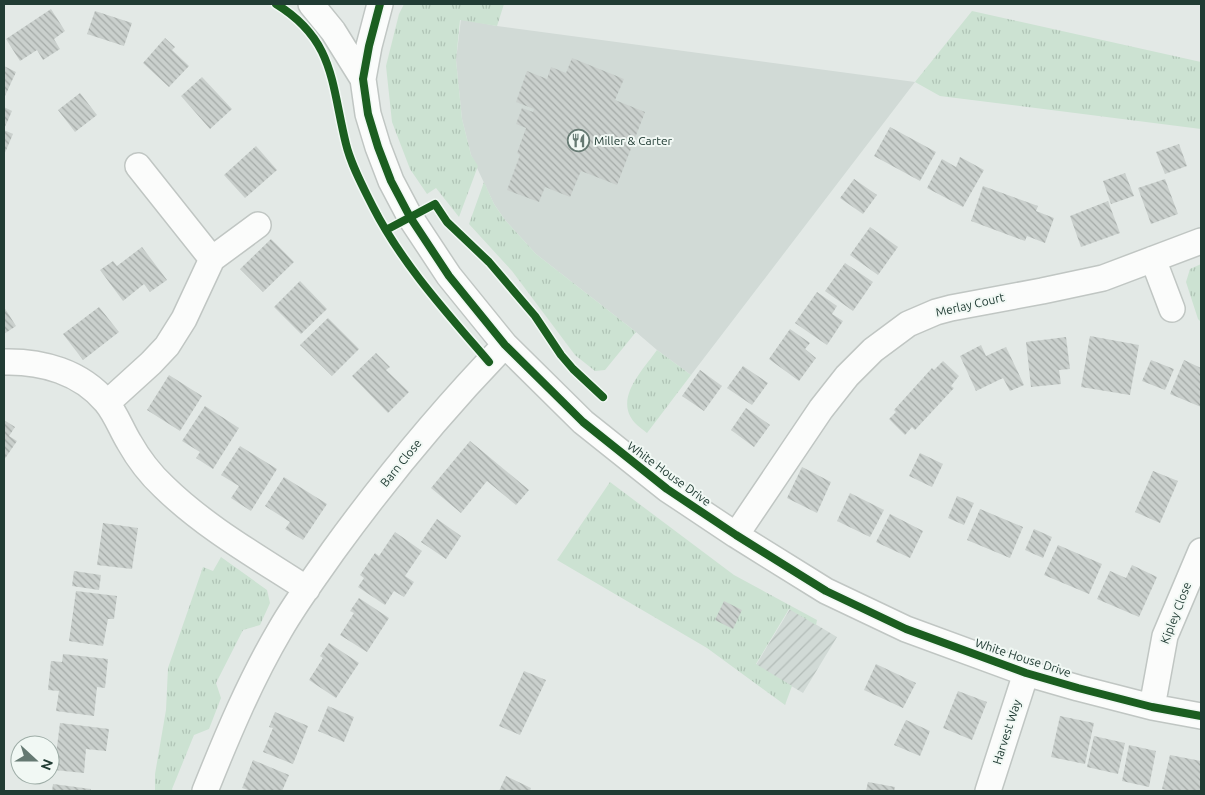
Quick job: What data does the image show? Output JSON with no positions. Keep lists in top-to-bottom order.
{
  "streets": {
    "street": [
      "Merlay Court",
      "Barn Close",
      "White House Drive",
      "Kipley Close",
      "Harvest Way"
    ]
  },
  "crossings": [
    ["Merlay Court", "White House Drive"],
    ["Barn Close", "White House Drive"],
    ["White House Drive", "Kipley Close"],
    ["White House Drive", "Harvest Way"]
  ],
  "places": {
    "restaurant": ["Miller & Carter"]
  },
  "north": "right"
}
